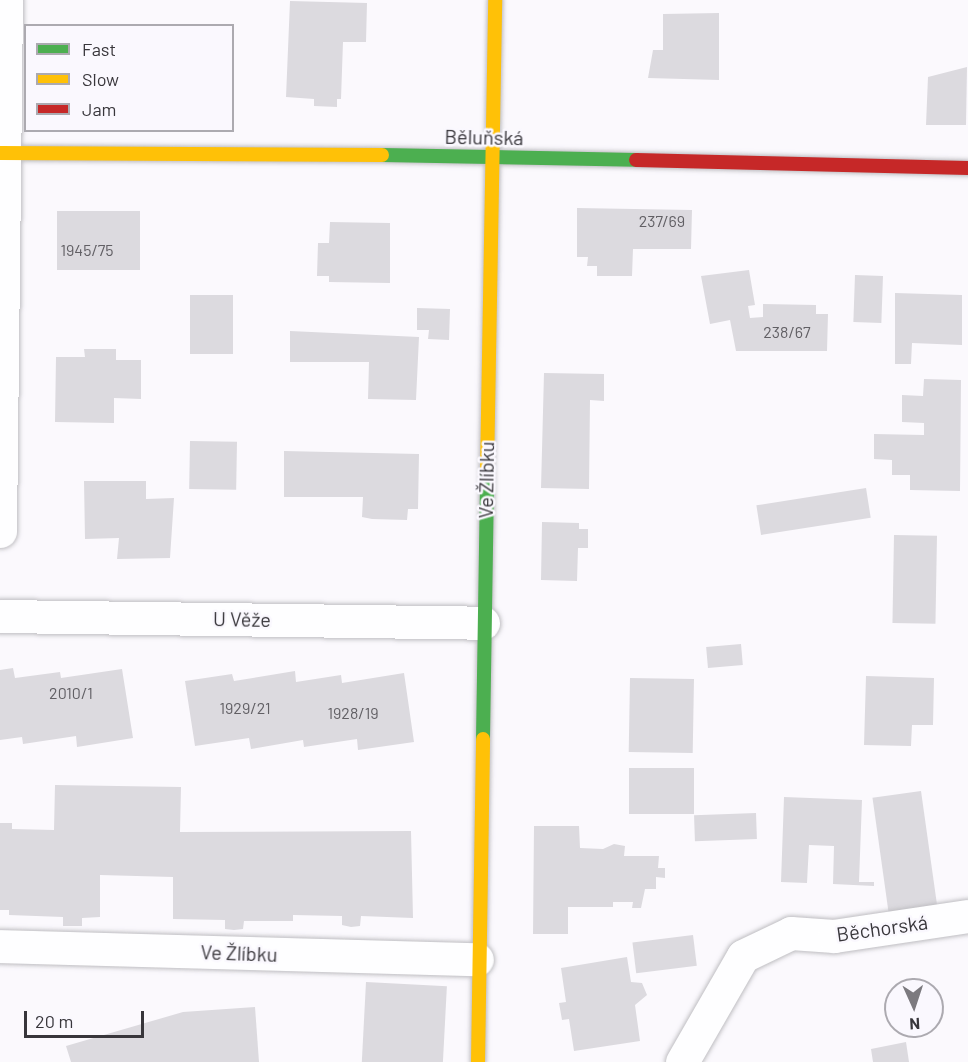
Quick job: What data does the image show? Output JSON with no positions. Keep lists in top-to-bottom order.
{
  "streets": {
    "street": [
      "Běluňská",
      "Ve Žlíbku",
      "U Věže",
      "Běchorská"
    ]
  },
  "crossings": [
    ["Běluňská", "Ve Žlíbku"],
    ["Ve Žlíbku", "U Věže"]
  ],
  "house_numbers": [
    "237/69",
    "1945/75",
    "238/67",
    "2010/1",
    "1929/21",
    "1928/19"
  ],
  "legend": ["Fast", "Slow", "Jam"],
  "scale_bar": "20 m",
  "north": "bottom"
}
